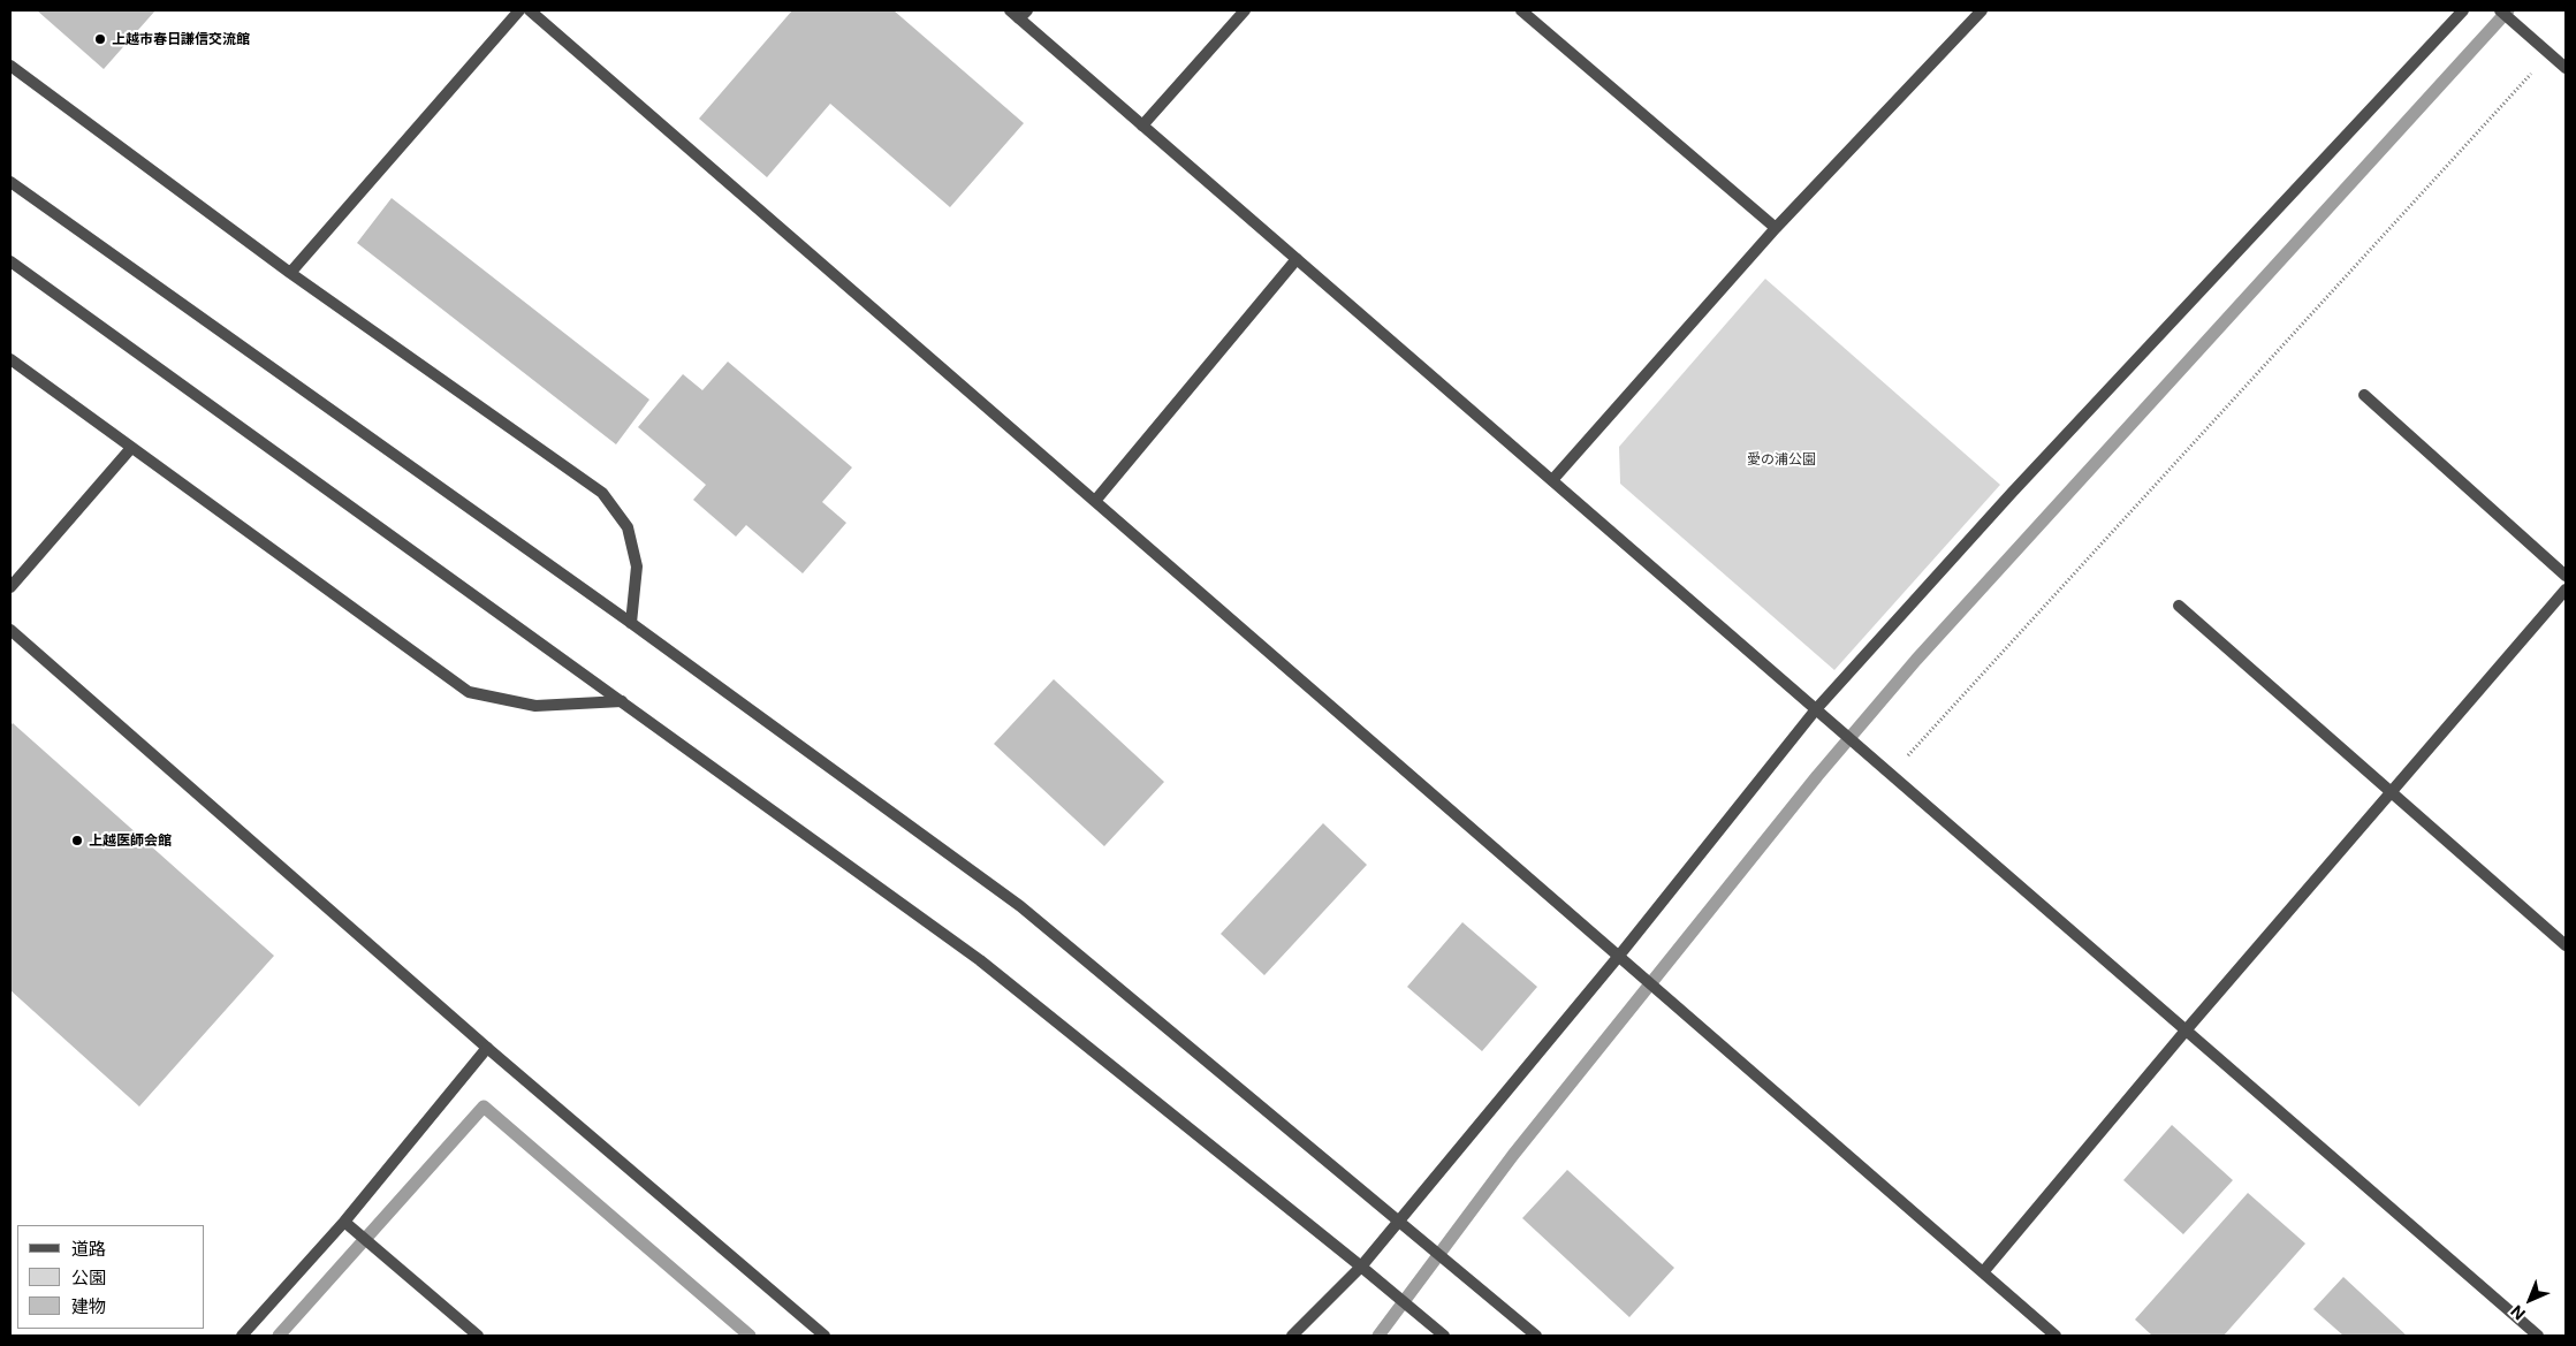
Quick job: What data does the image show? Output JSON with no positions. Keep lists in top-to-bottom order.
{
  "parks": ["愛の浦公園"],
  "places": ["上越市春日謙信交流館", "上越医師会館"],
  "legend": ["道路", "公園", "建物"],
  "north": "bottom left"
}
